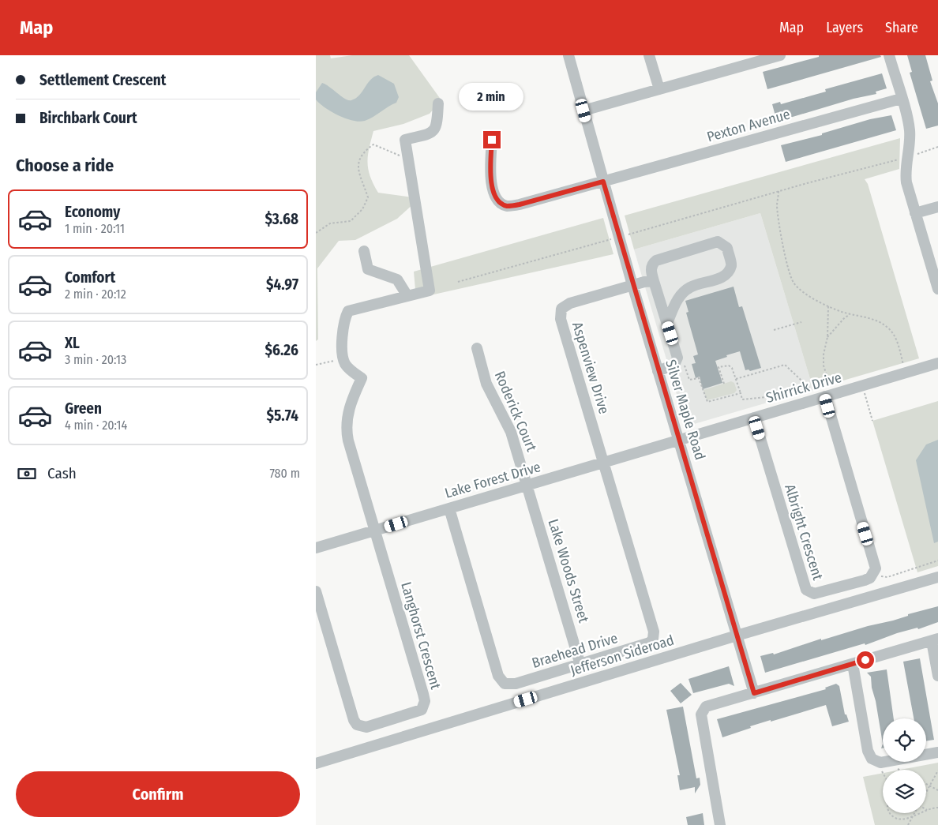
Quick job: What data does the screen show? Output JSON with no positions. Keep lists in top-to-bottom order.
{
  "streets": {
    "street": [
      "Pexton Avenue",
      "Aspenview Drive",
      "Shirrick Drive",
      "Silver Maple Road",
      "Roderick Court",
      "Lake Forest Drive",
      "Albright Crescent",
      "Lake Woods Street",
      "Langhorst Crescent",
      "Braehead Drive",
      "Jefferson Sideroad"
    ]
  },
  "crossings": [
    ["Pexton Avenue", "Silver Maple Road"],
    ["Aspenview Drive", "Silver Maple Road"],
    ["Aspenview Drive", "Lake Forest Drive"],
    ["Aspenview Drive", "Braehead Drive"],
    ["Shirrick Drive", "Silver Maple Road"],
    ["Shirrick Drive", "Lake Forest Drive"],
    ["Shirrick Drive", "Albright Crescent"],
    ["Silver Maple Road", "Lake Forest Drive"],
    ["Silver Maple Road", "Jefferson Sideroad"],
    ["Roderick Court", "Lake Forest Drive"],
    ["Roderick Court", "Lake Woods Street"],
    ["Lake Forest Drive", "Lake Woods Street"],
    ["Lake Forest Drive", "Langhorst Crescent"],
    ["Lake Forest Drive", "Braehead Drive"],
    ["Lake Woods Street", "Braehead Drive"]
  ],
  "page": {
    "header": "Map",
    "nav": ["Map", "Layers", "Share"],
    "banner": ["Settlement Crescent", "Birchbark Court"],
    "bubble": "2 min",
    "heading": "Choose a ride",
    "list": [
      {
        "name": "Economy",
        "note": "1 min · 20:11",
        "value": "$3.68"
      },
      {
        "name": "Comfort",
        "note": "2 min · 20:12",
        "value": "$4.97"
      },
      {
        "name": "XL",
        "note": "3 min · 20:13",
        "value": "$6.26"
      },
      {
        "name": "Green",
        "note": "4 min · 20:14",
        "value": "$5.74"
      }
    ],
    "pay": ["Cash", "780 m"],
    "buttons": "Confirm"
  }
}
